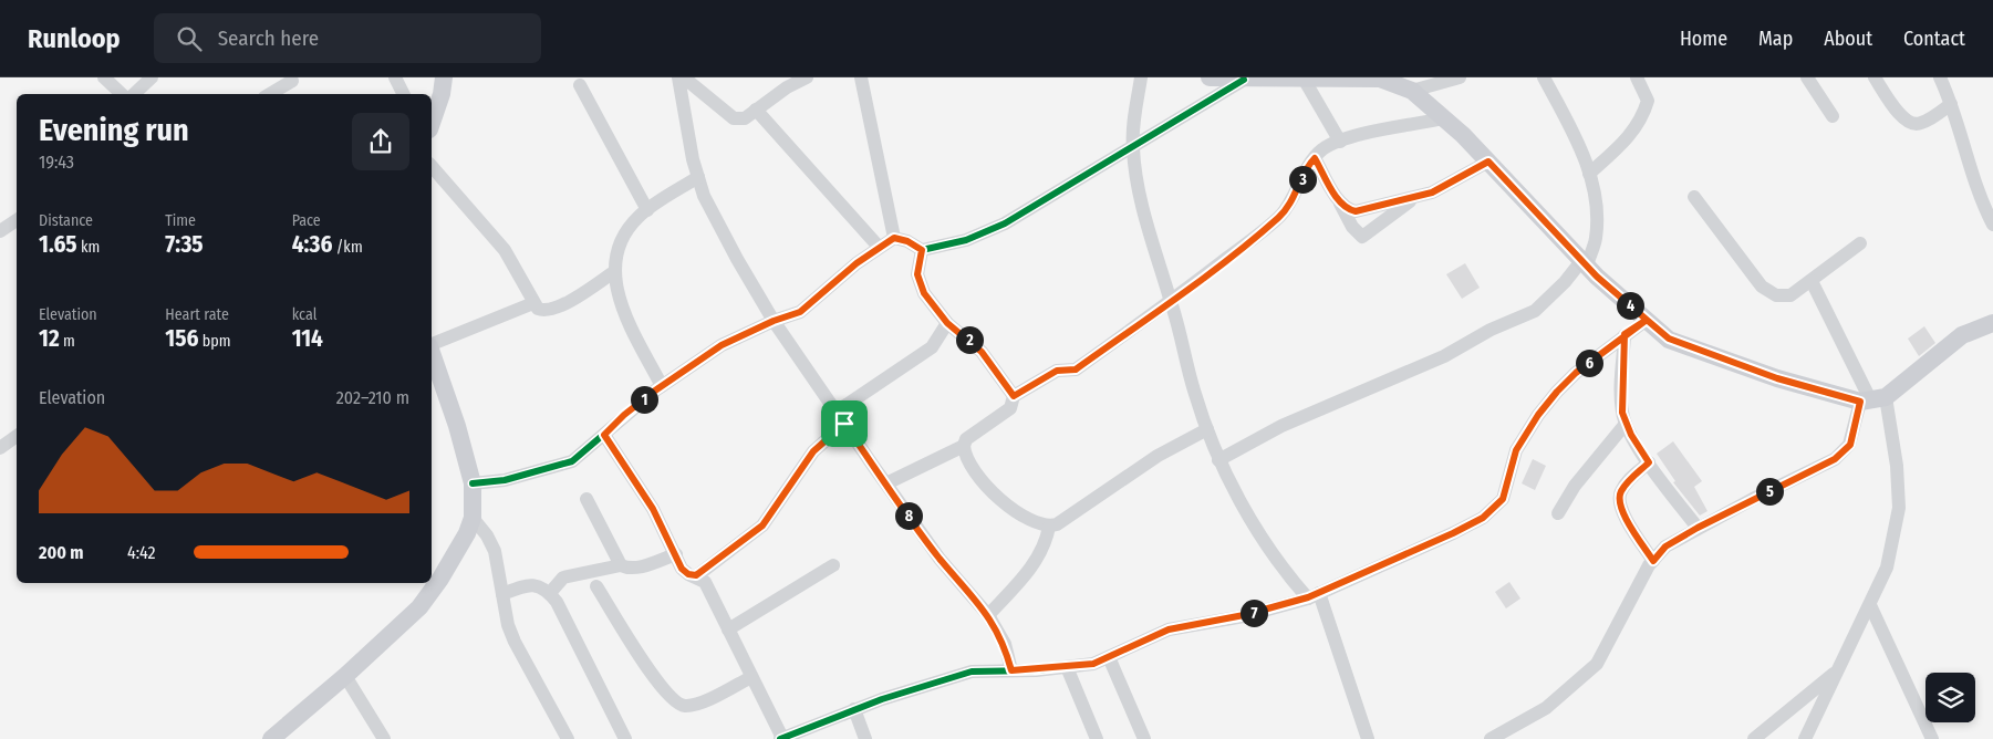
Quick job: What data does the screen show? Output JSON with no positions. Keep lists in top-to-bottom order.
{
  "page": {
    "header": "Runloop",
    "search": "Search here",
    "nav": [
      "Home",
      "Map",
      "About",
      "Contact"
    ],
    "heading": ["Evening run", "19:43"],
    "pins": [
      "3",
      "4",
      "2",
      "6",
      "1",
      "5",
      "8",
      "7"
    ],
    "stats": [
      ["Distance", "1.65 km"],
      ["Time", "7:35"],
      ["Pace", "4:36 /km"],
      ["Elevation", "12 m"],
      ["Heart rate", "156 bpm"],
      ["kcal", "114"]
    ],
    "chart": ["Elevation", "202–210 m"],
    "list": [
      {
        "name": "200 m",
        "note": "4:42"
      }
    ]
  }
}
